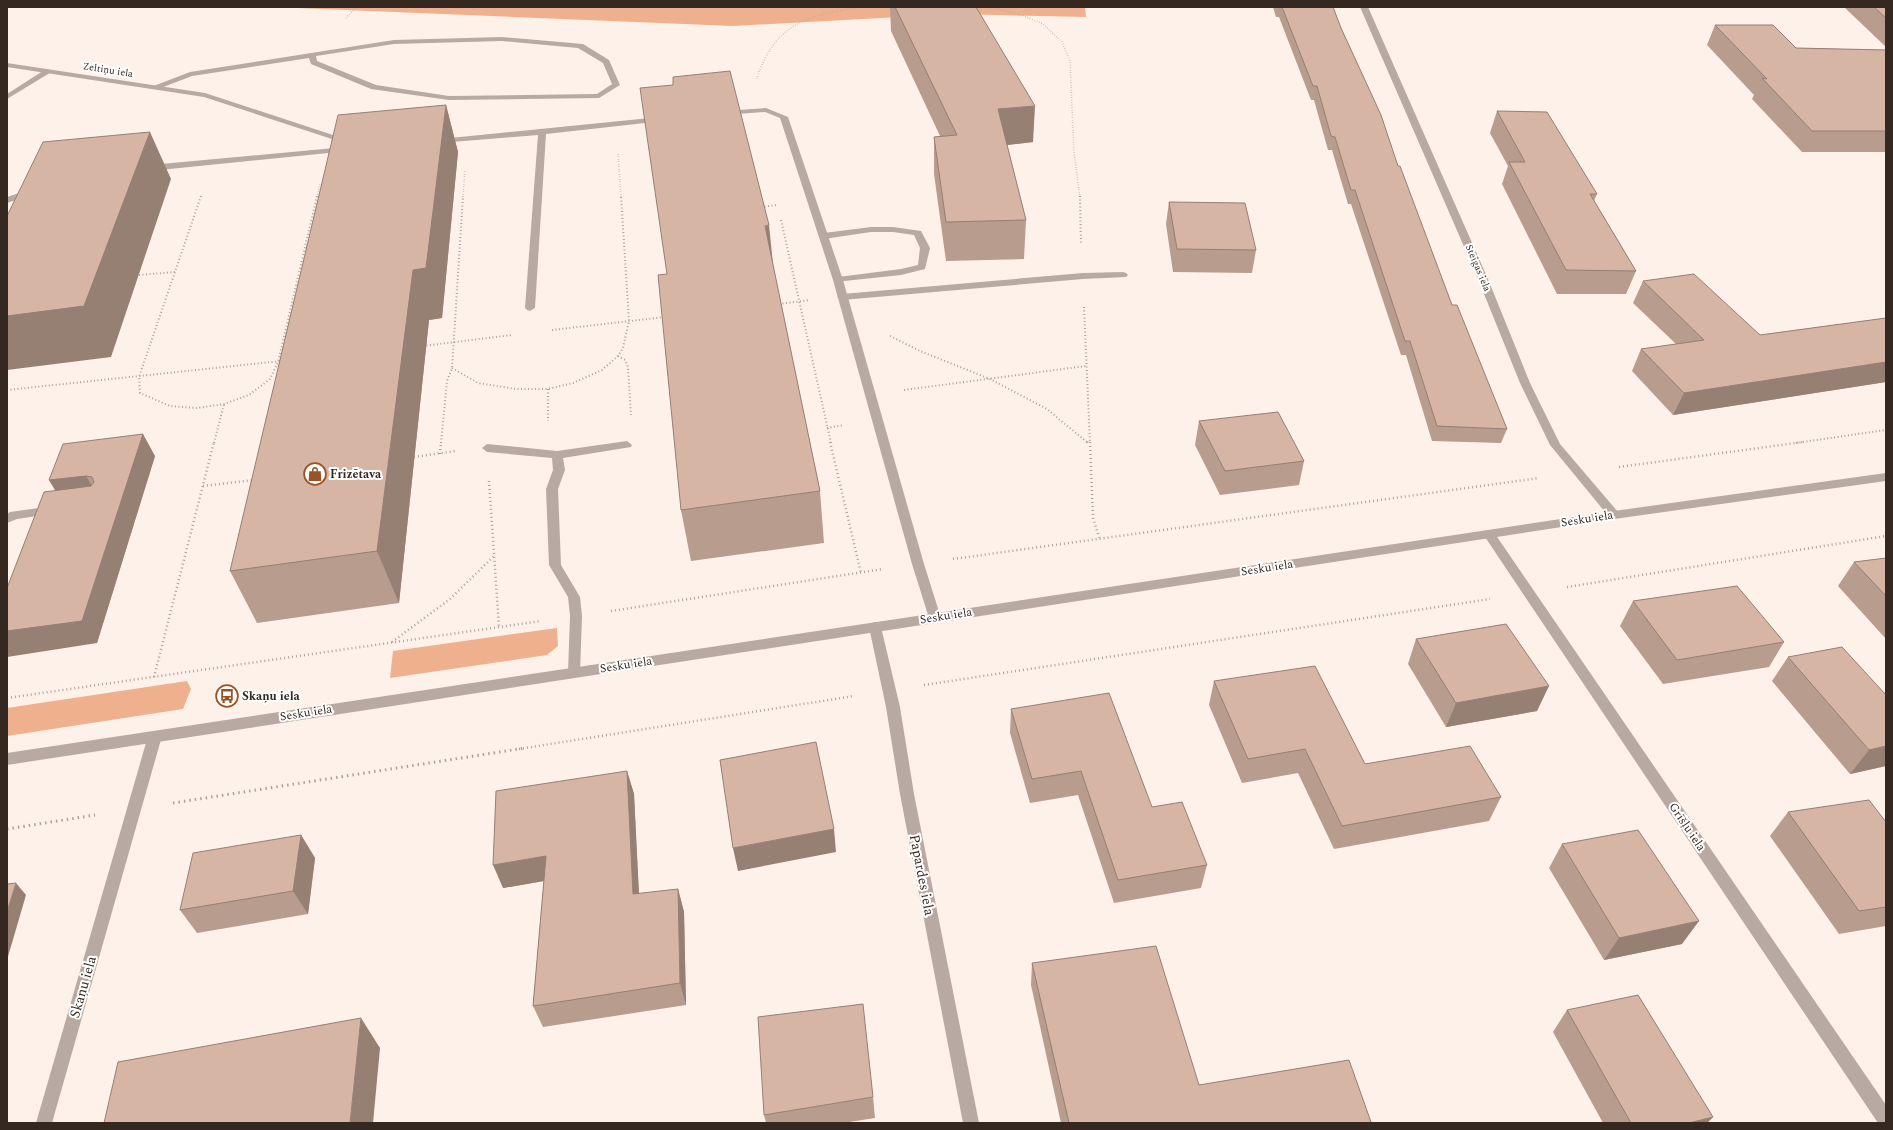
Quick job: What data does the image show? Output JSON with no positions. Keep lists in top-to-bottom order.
{
  "streets": {
    "street": [
      "Zeltiņu iela",
      "Steigas iela",
      "Sesku iela",
      "Grīšļu iela",
      "Papardes iela",
      "Skaņu iela"
    ]
  },
  "crossings": [
    ["Steigas iela", "Sesku iela"],
    ["Sesku iela", "Grīšļu iela"],
    ["Sesku iela", "Papardes iela"],
    ["Sesku iela", "Skaņu iela"]
  ],
  "places": {
    "shop": ["Frizētava"],
    "bus stop": ["Skaņu iela"]
  }
}
